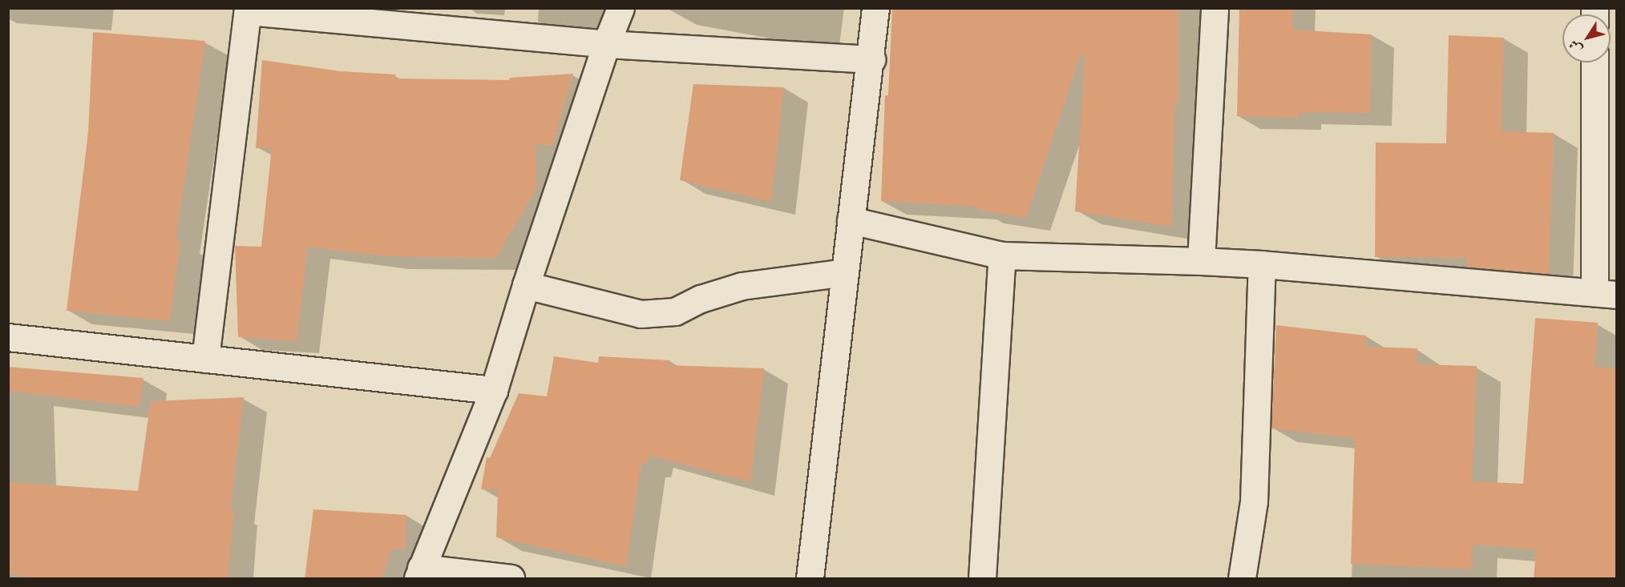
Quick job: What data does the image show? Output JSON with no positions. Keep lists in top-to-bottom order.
{
  "north": "bottom left"
}
